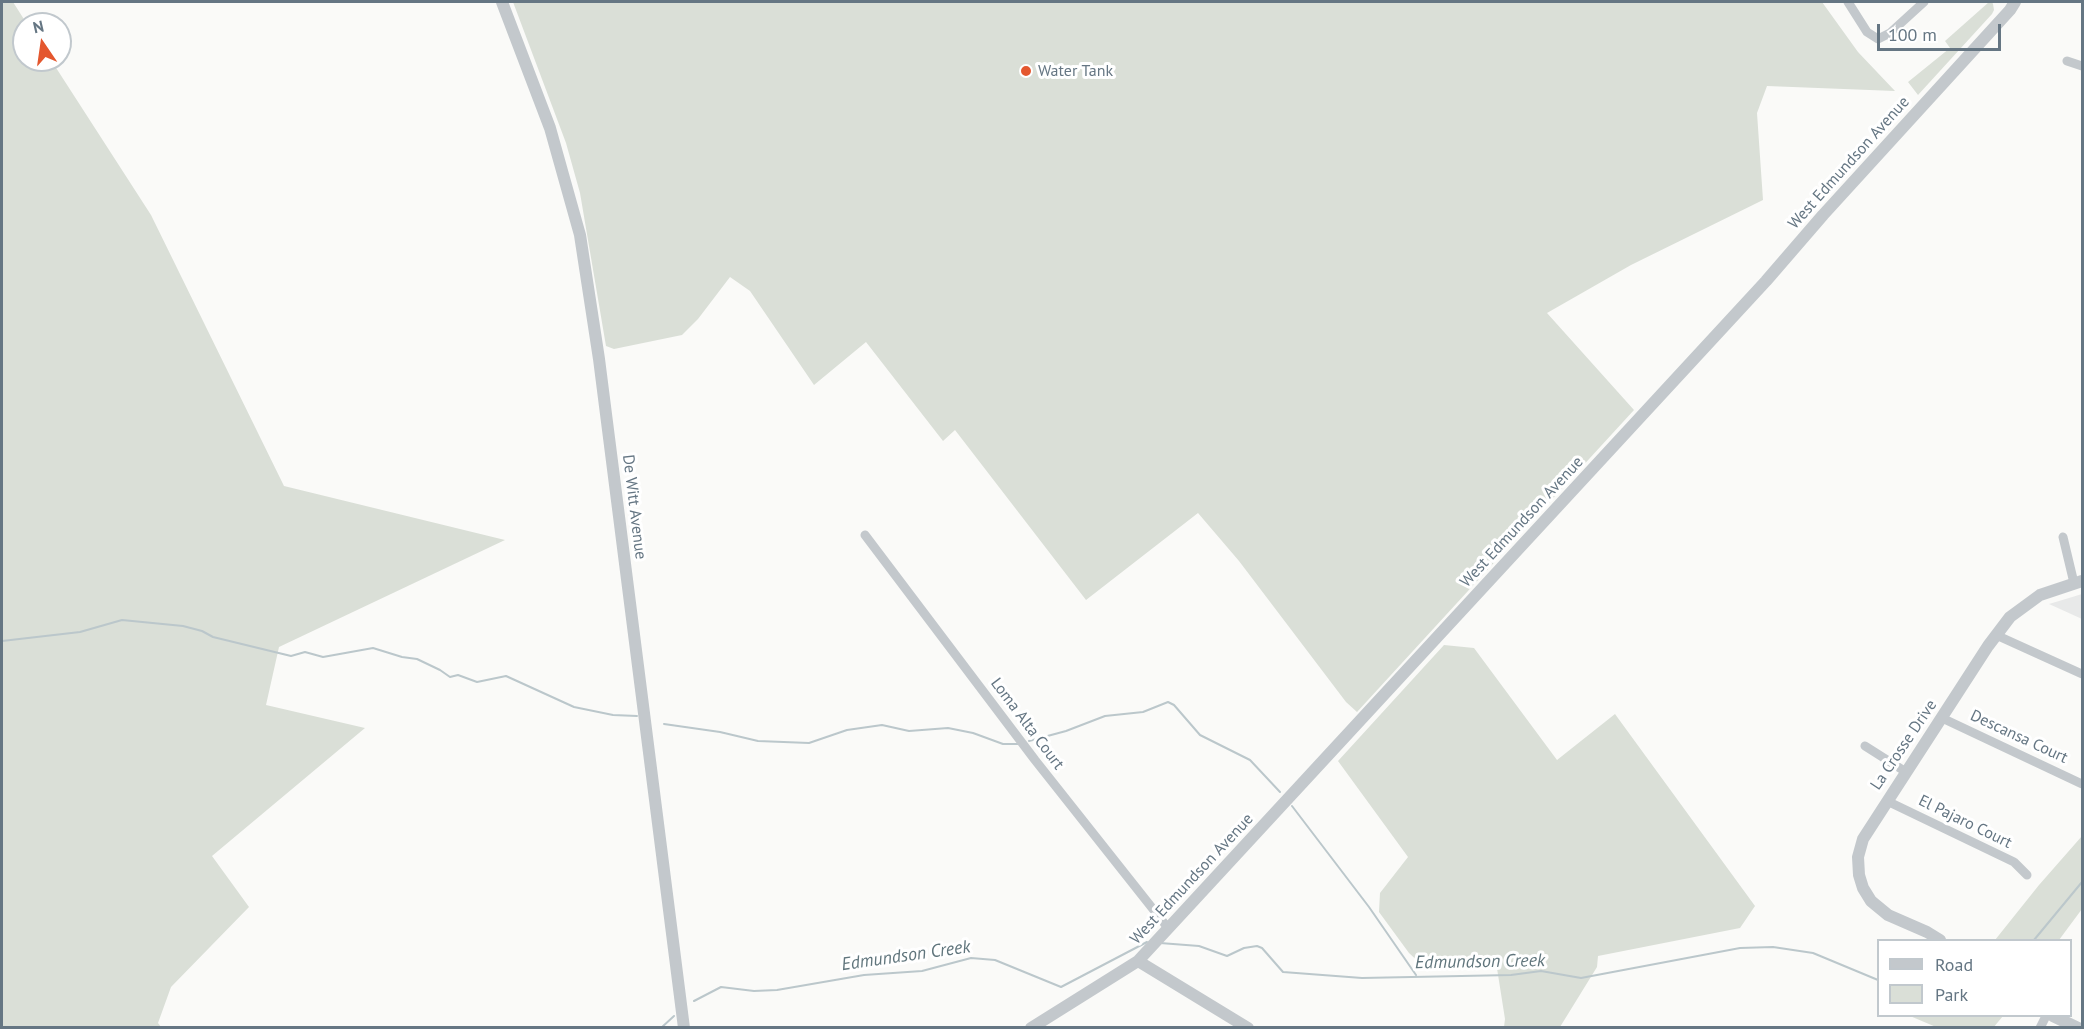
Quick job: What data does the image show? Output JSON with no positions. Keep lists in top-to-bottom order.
{
  "streets": {
    "street": [
      "West Edmundson Avenue",
      "De Witt Avenue",
      "Loma Alta Court",
      "Descansa Court",
      "La Crosse Drive",
      "El Pajaro Court"
    ]
  },
  "crossings": [
    ["West Edmundson Avenue", "Loma Alta Court"],
    ["Descansa Court", "La Crosse Drive"],
    ["La Crosse Drive", "El Pajaro Court"]
  ],
  "water": ["Edmundson Creek"],
  "places": ["Water Tank"],
  "legend": ["Road", "Park"],
  "scale_bar": "100 m",
  "north": "top"
}
